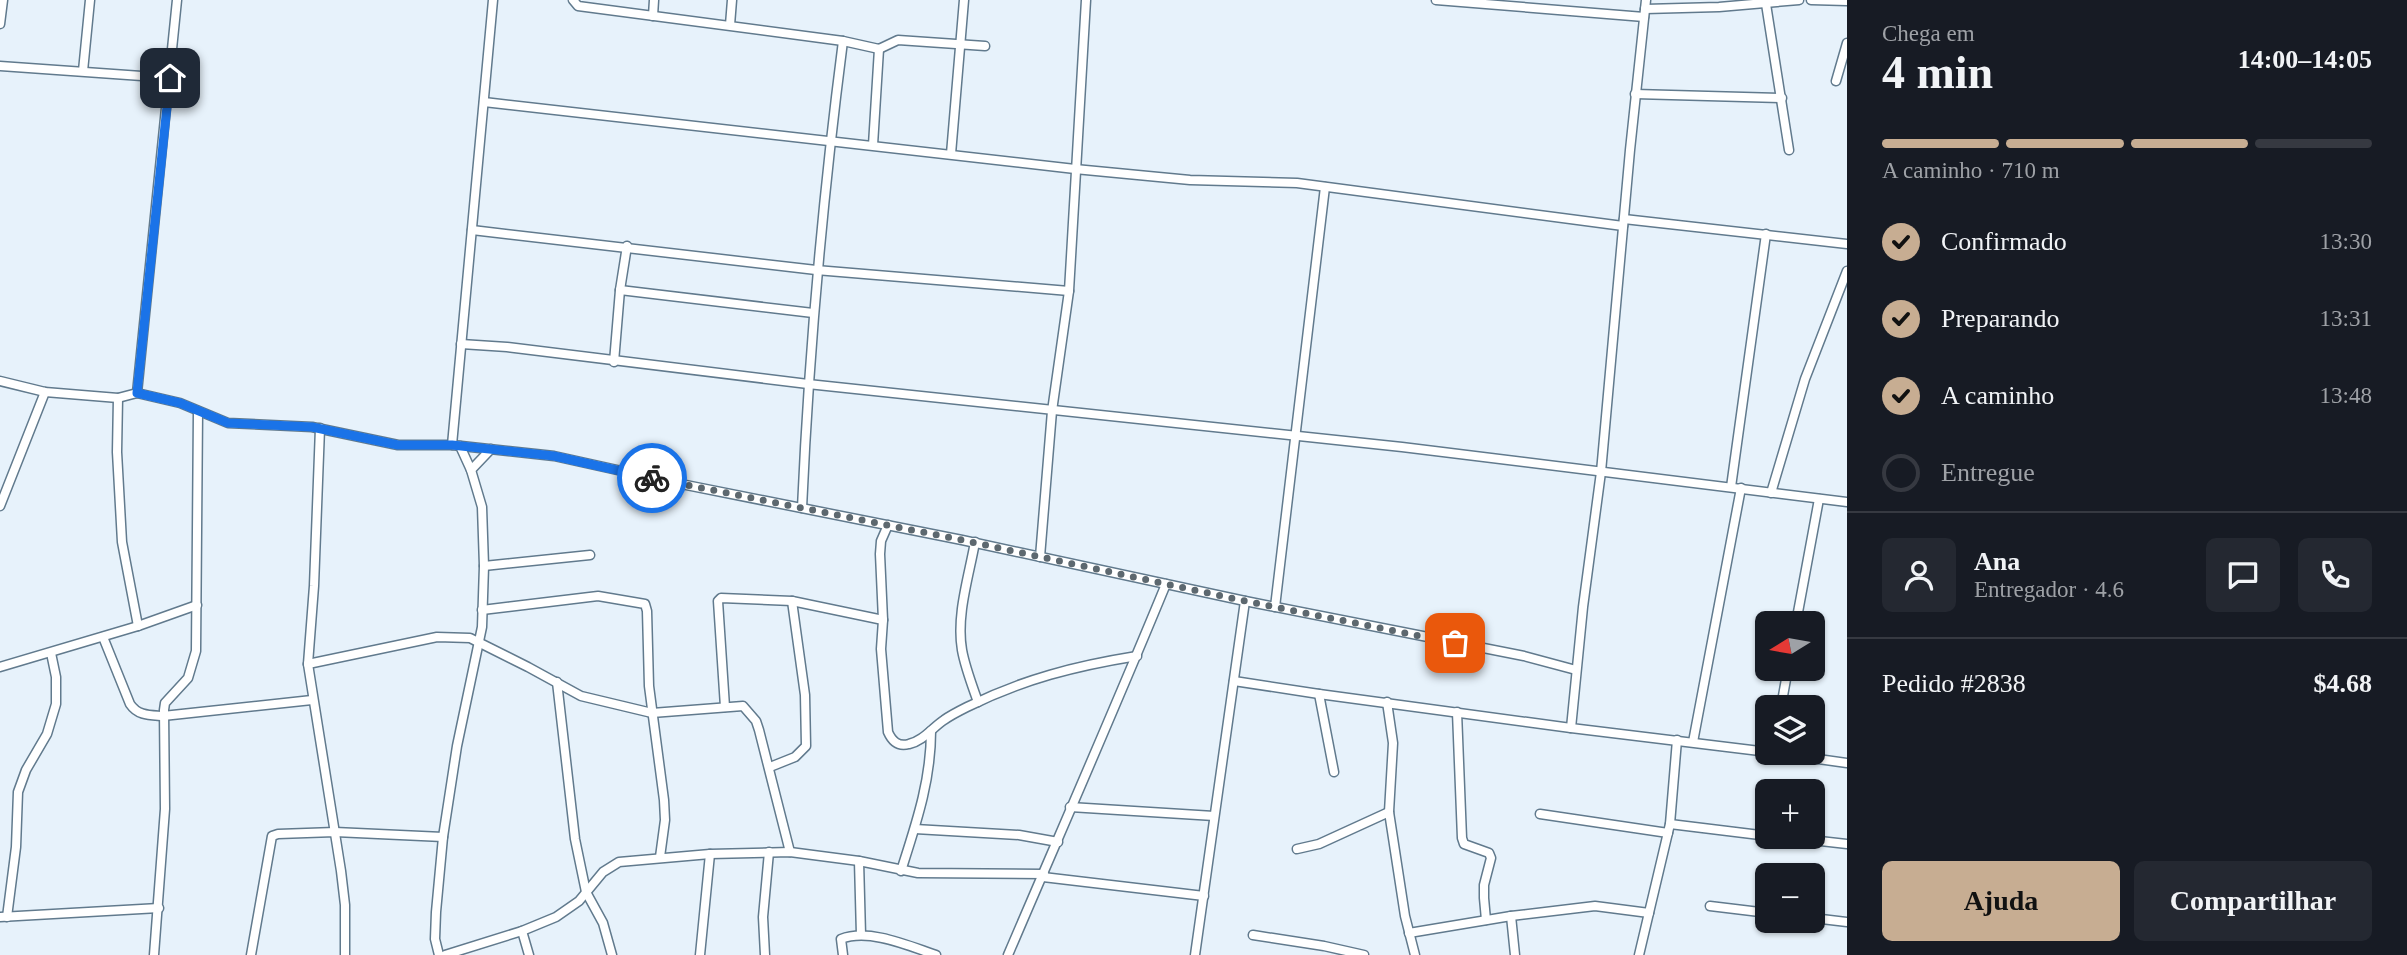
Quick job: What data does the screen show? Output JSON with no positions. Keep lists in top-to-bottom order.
{
  "north": "left",
  "page": {
    "heading": ["4 min", "Chega em", "14:00–14:05"],
    "panel": [
      "Ana",
      "Entregador · 4.6",
      "Pedido #2838",
      "$4.68"
    ],
    "bar": "A caminho · 710 m",
    "list": [
      ["Confirmado", "13:30"],
      ["Preparando", "13:31"],
      ["A caminho", "13:48"],
      "Entregue"
    ],
    "map_buttons": ["+", "−"],
    "buttons": ["Ajuda", "Compartilhar"]
  }
}
